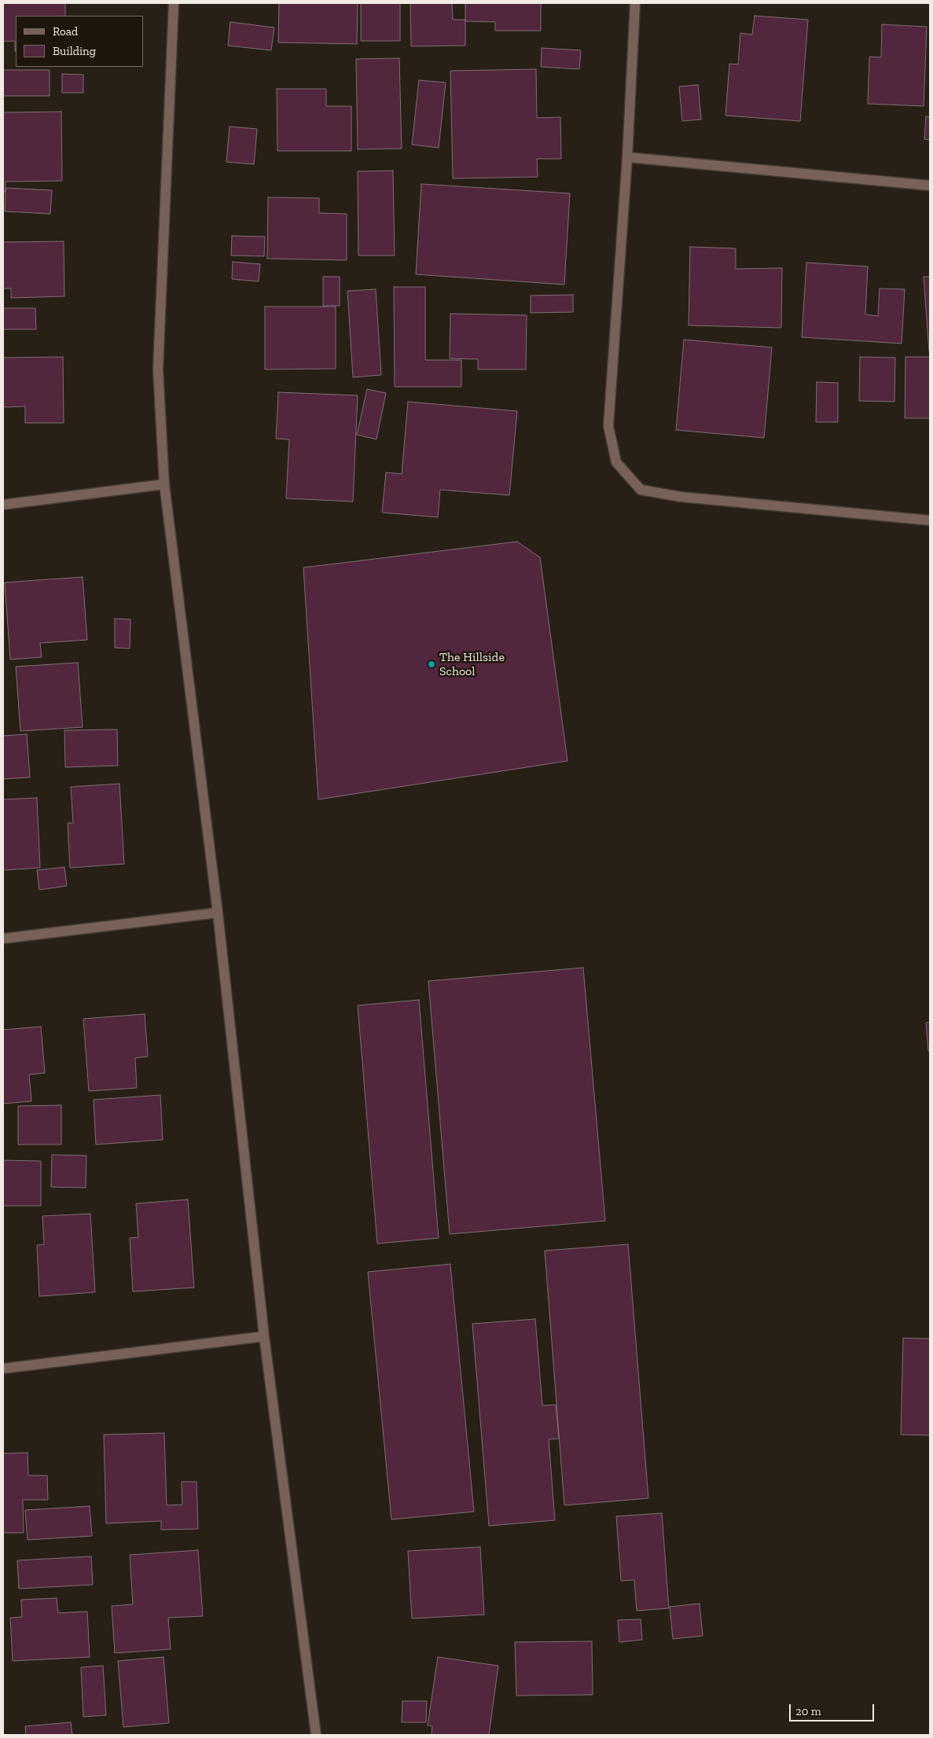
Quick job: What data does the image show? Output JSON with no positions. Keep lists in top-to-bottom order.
{
  "places": ["The Hillside School"],
  "legend": ["Road", "Building"],
  "scale_bar": "20 m"
}
